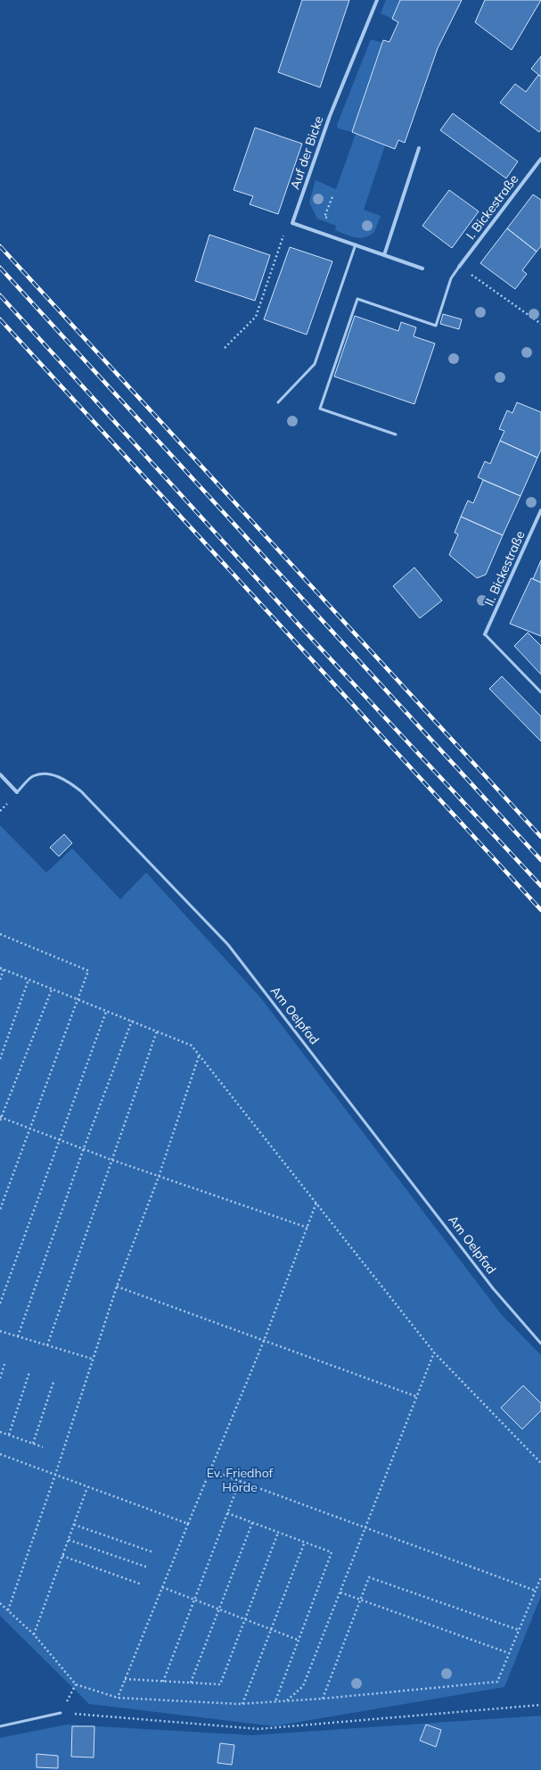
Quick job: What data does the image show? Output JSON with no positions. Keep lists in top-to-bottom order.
{
  "streets": {
    "street": [
      "Auf der Bicke",
      "I. Bickestraße",
      "II. Bickestraße",
      "Am Oelpfad"
    ]
  },
  "parks": ["Ev. Friedhof Hörde"]
}
